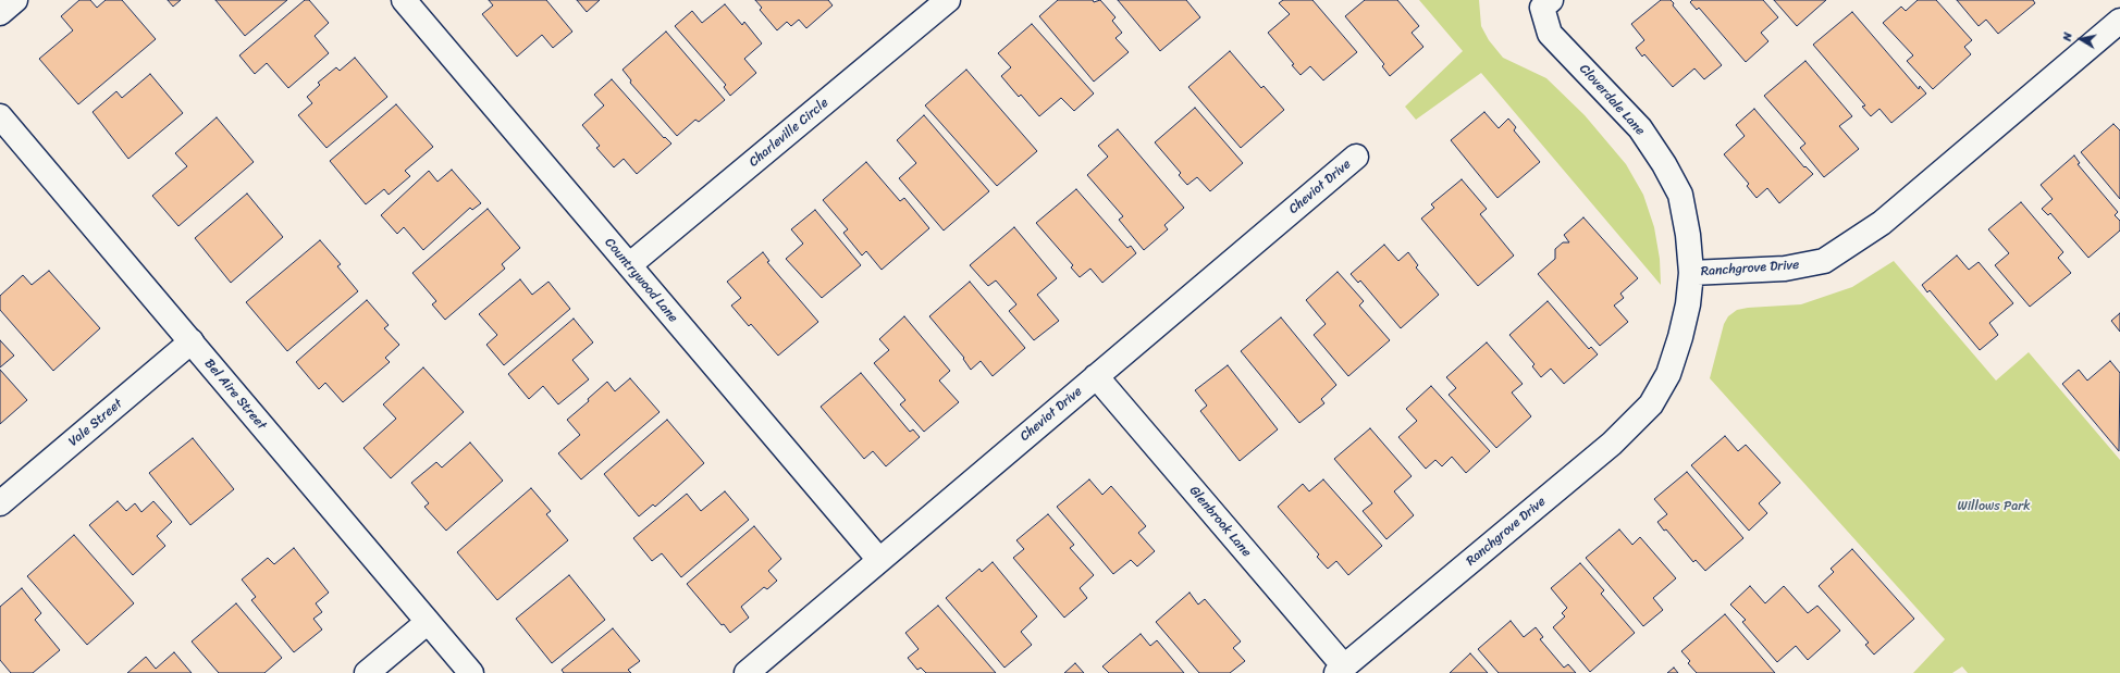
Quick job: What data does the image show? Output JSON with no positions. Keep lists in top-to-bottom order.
{
  "streets": {
    "street": [
      "Cloverdale Lane",
      "Charleville Circle",
      "Cheviot Drive",
      "Ranchgrove Drive",
      "Countrywood Lane",
      "Bel Aire Street",
      "Vale Street",
      "Glenbrook Lane"
    ]
  },
  "crossings": [
    ["Cloverdale Lane", "Ranchgrove Drive"],
    ["Charleville Circle", "Countrywood Lane"],
    ["Cheviot Drive", "Countrywood Lane"],
    ["Cheviot Drive", "Glenbrook Lane"],
    ["Ranchgrove Drive", "Glenbrook Lane"],
    ["Bel Aire Street", "Vale Street"]
  ],
  "parks": ["Willows Park"],
  "north": "left"
}
